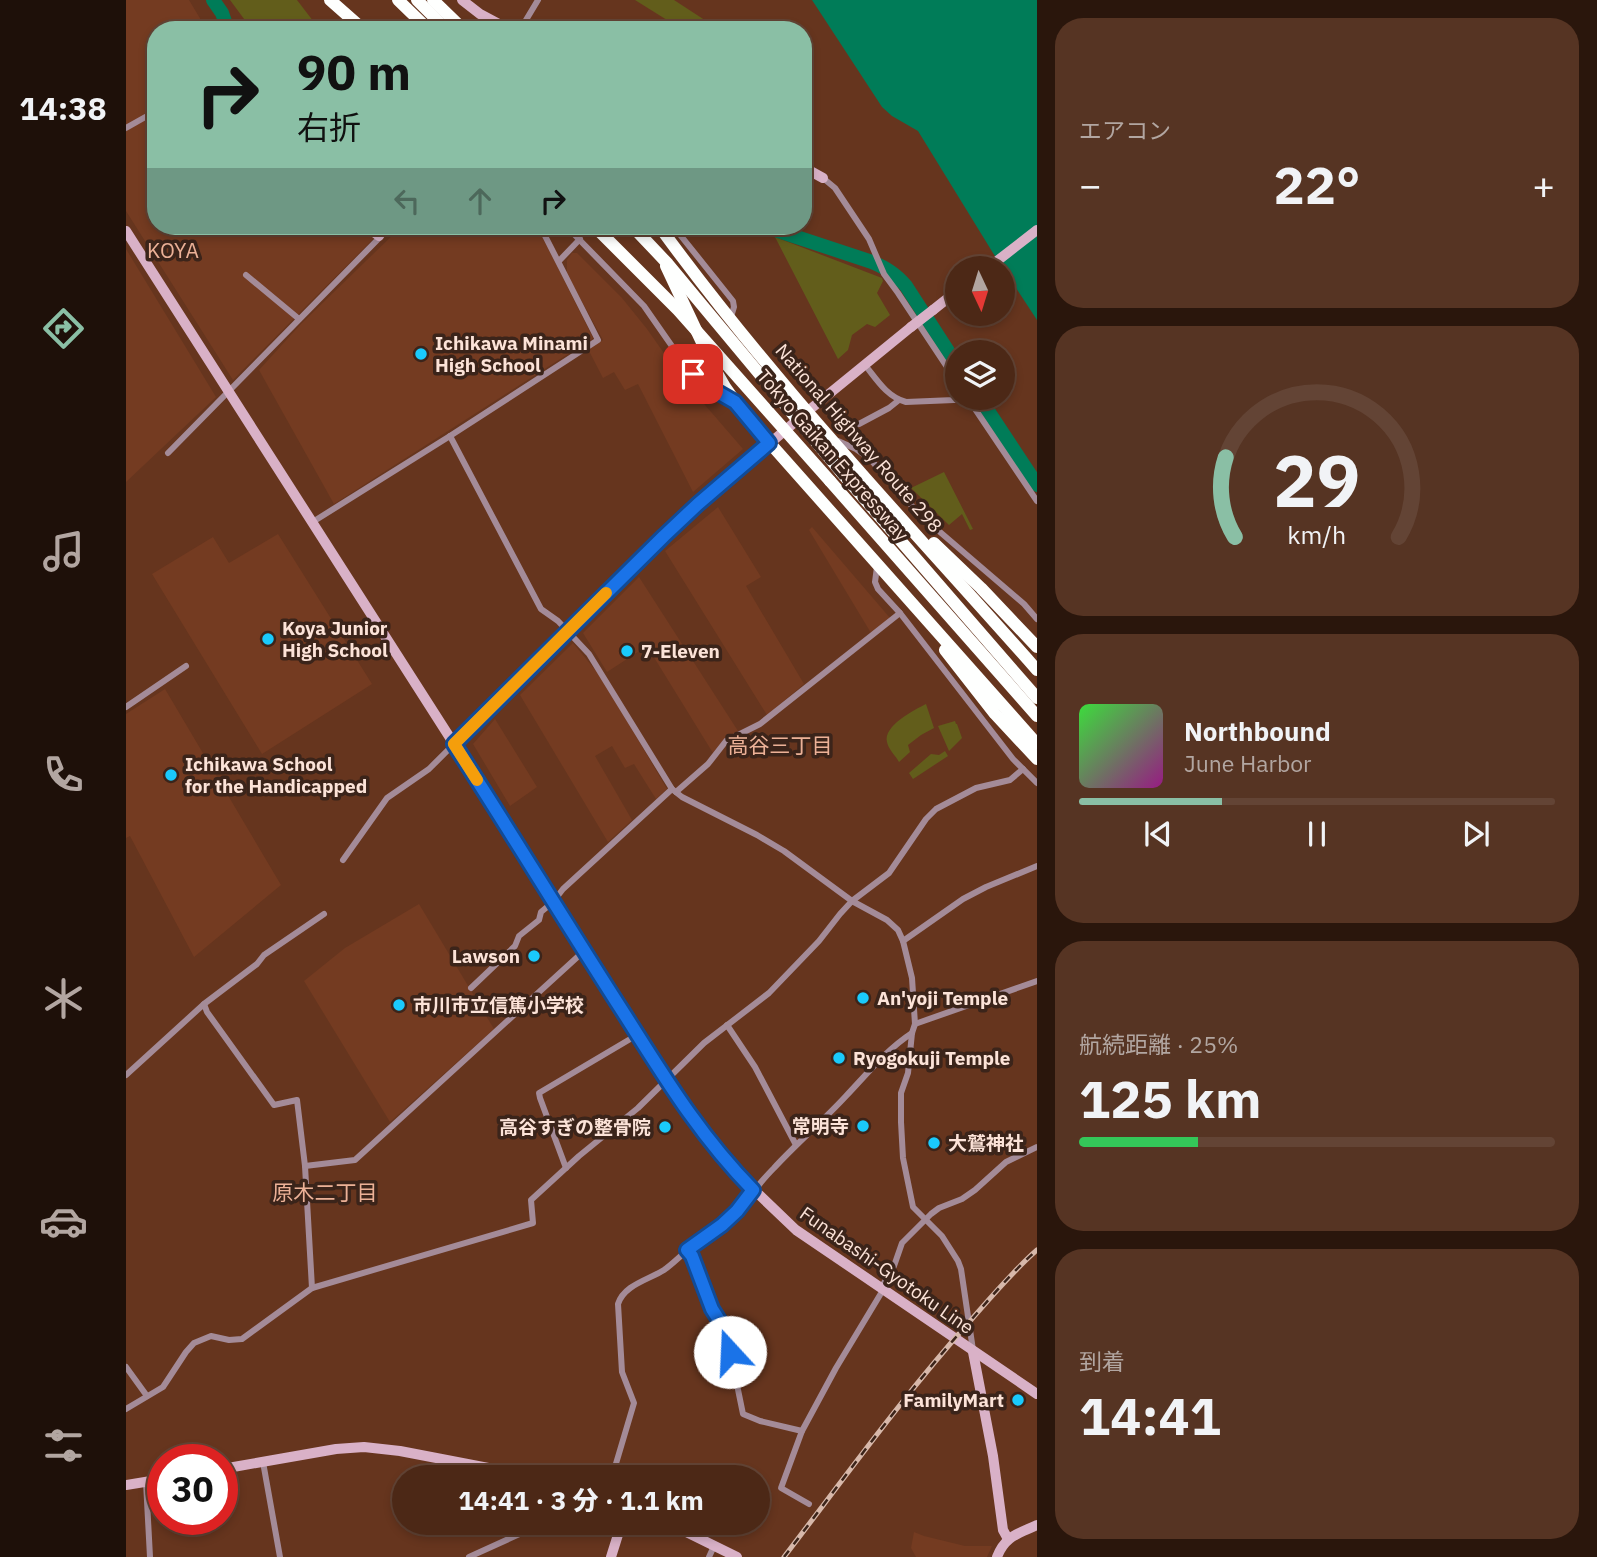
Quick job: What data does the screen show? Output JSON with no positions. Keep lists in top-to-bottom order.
{
  "streets": {
    "highway": ["National Highway Route 298", "Tokyo Gaikan Expressway"],
    "main road": ["Funabashi-Gyotoku Line"]
  },
  "districts": ["KOYA", "高谷三丁目", "原木二丁目"],
  "places": [
    "Ichikawa Minami High School",
    "Koya Junior High School",
    "7-Eleven",
    "Ichikawa School for the Handicapped",
    "Lawson",
    "An'yoji Temple",
    "市川市立信篤小学校",
    "Ryogokuji Temple",
    "常明寺",
    "高谷すぎの整骨院",
    "大鷲神社",
    "FamilyMart"
  ],
  "north": "bottom",
  "page": {
    "tabs": "14:38",
    "tile": [
      "エアコン",
      ["航続距離 · 25%", "125 km"],
      ["到着", "14:41"]
    ],
    "turn": ["90 m", "右折"],
    "heat": ["−", "22°", "+"],
    "song": ["Northbound", "June Harbor"],
    "limit": "30",
    "trip": "14:41 · 3 分 · 1.1 km",
    "gauge": ["29", "km/h"]
  }
}
